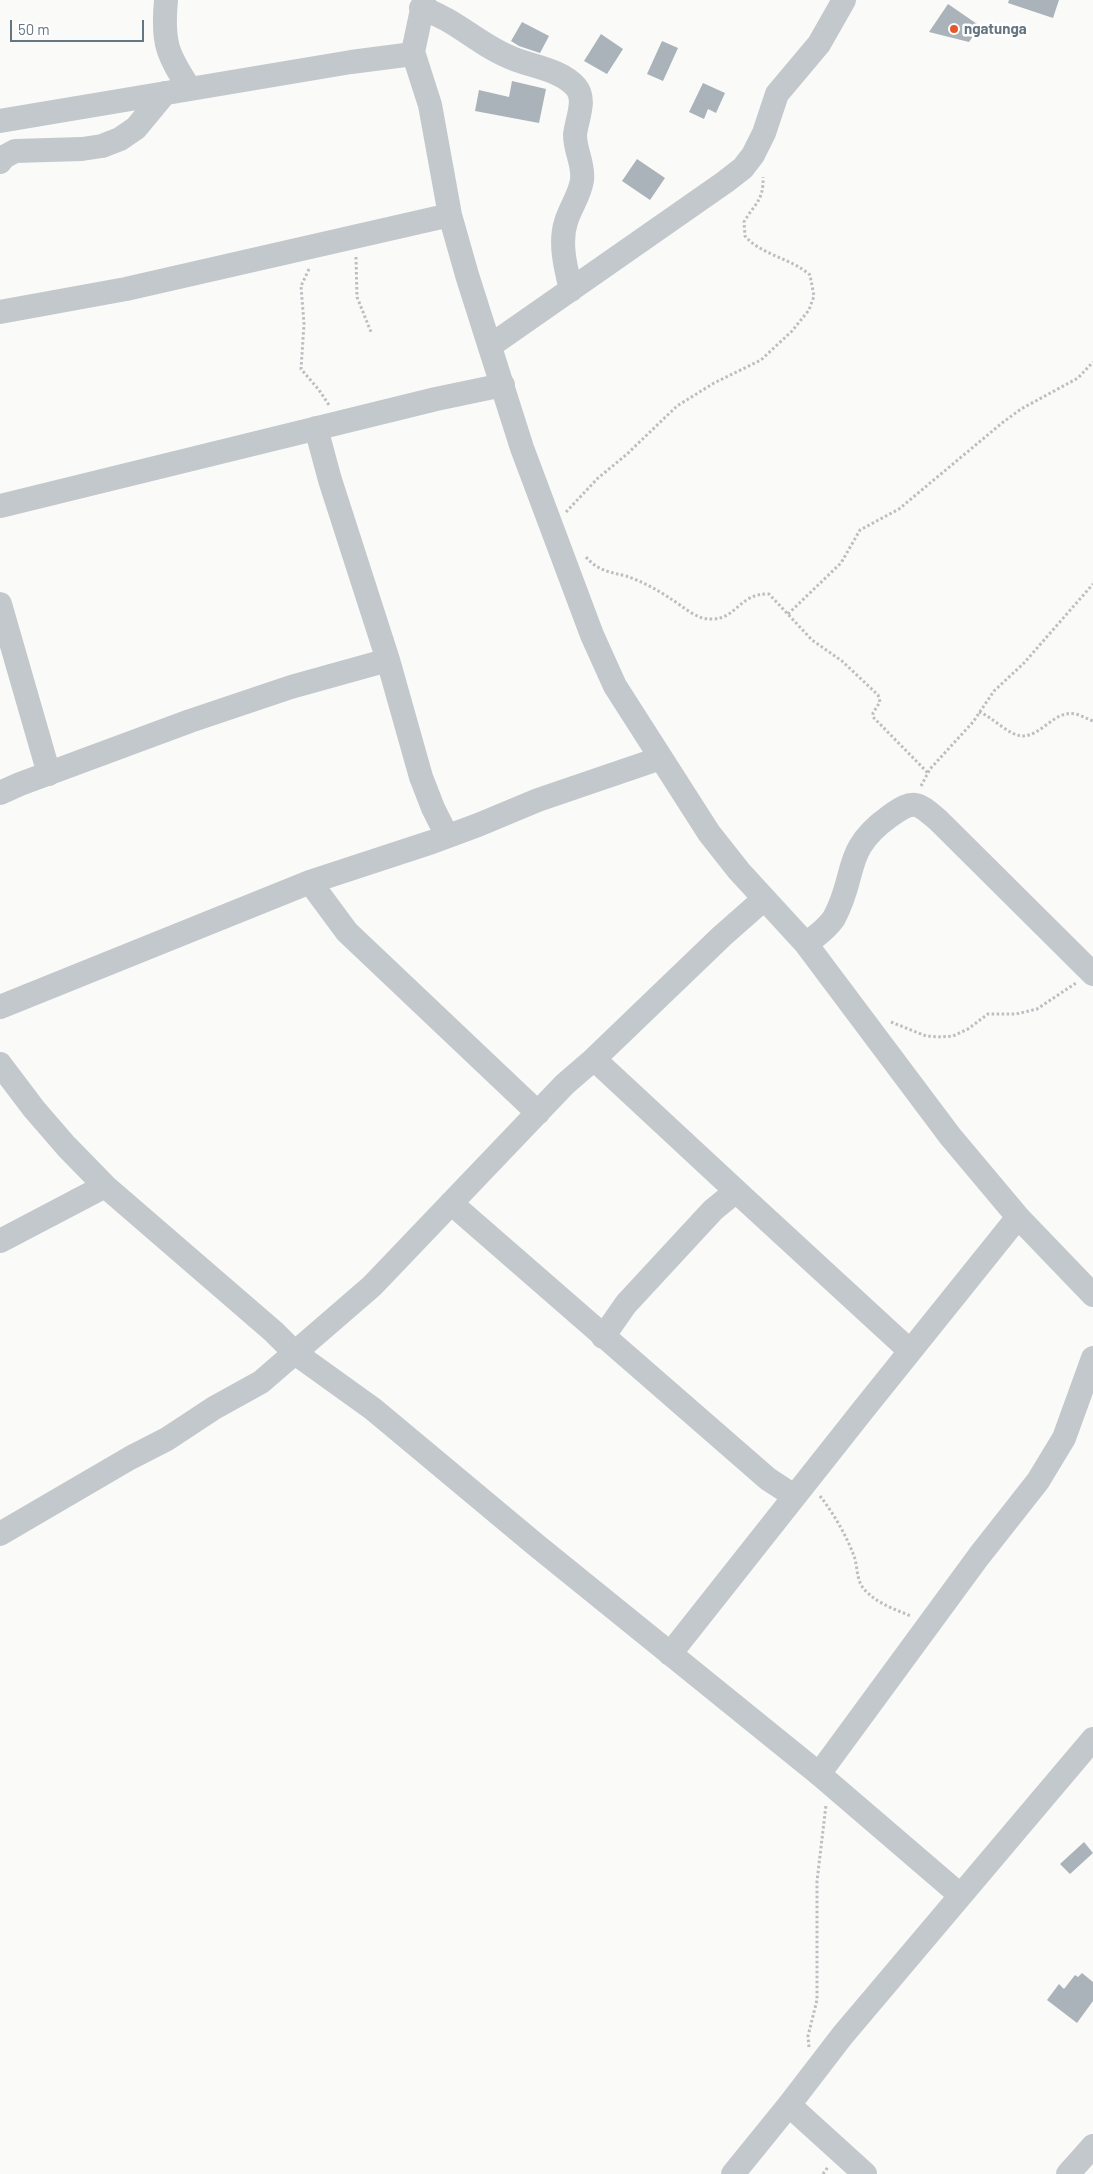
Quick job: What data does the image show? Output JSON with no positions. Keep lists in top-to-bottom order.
{
  "places": ["ngatunga"],
  "scale_bar": "50 m"
}
